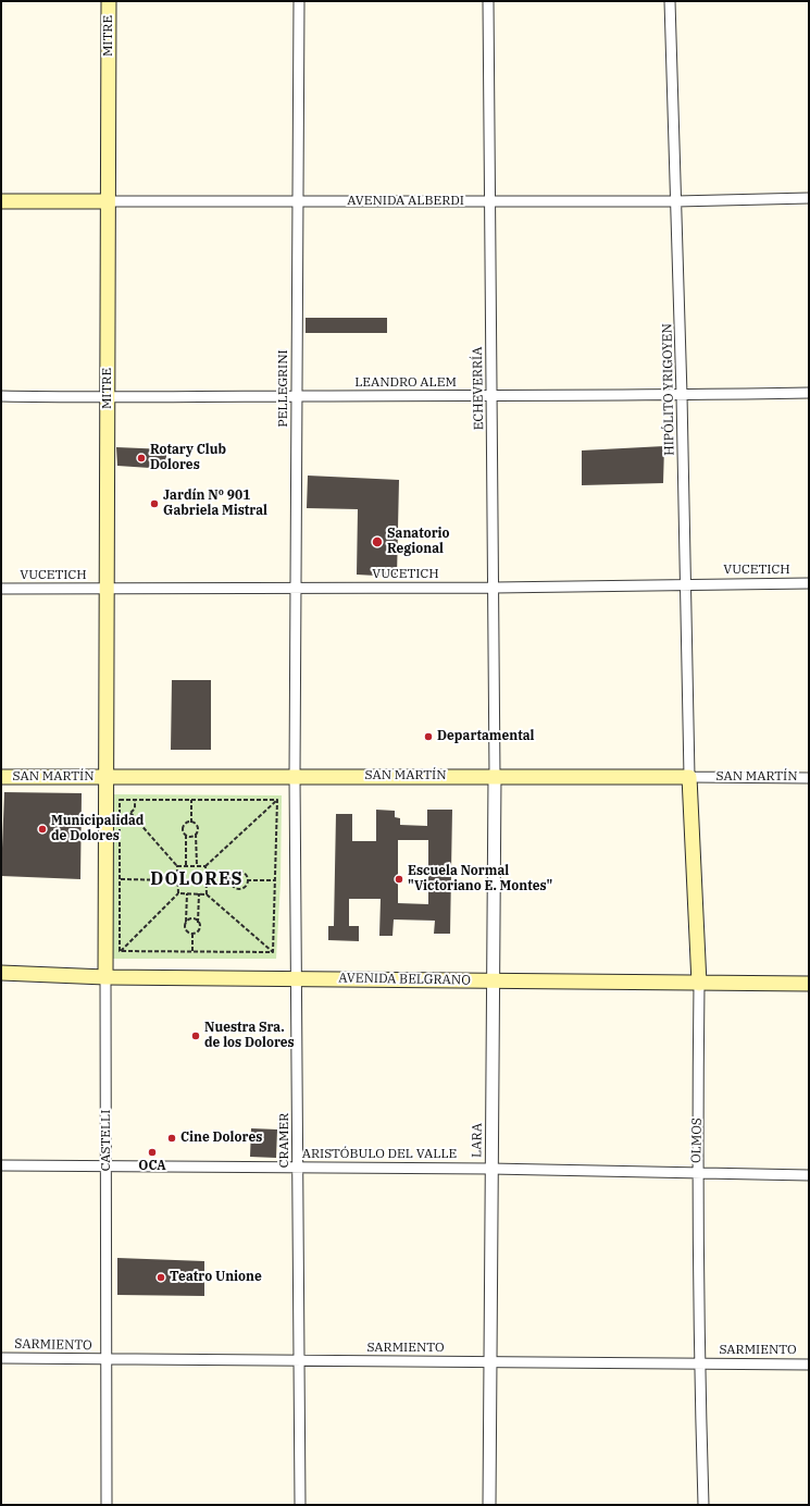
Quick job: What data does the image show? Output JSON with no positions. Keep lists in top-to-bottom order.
{
  "streets": {
    "main road": [
      "MITRE",
      "AVENIDA ALBERDI",
      "SAN MARTÍN",
      "AVENIDA BELGRANO",
      "CASTELLI",
      "OLMOS"
    ],
    "street": [
      "LEANDRO ALEM",
      "PELLEGRINI",
      "ECHEVERRÍA",
      "HIPÓLITO YRIGOYEN",
      "VUCETICH",
      "CRAMER",
      "LARA",
      "ARISTÓBULO DEL VALLE",
      "SARMIENTO"
    ]
  },
  "crossings": [
    ["MITRE", "AVENIDA ALBERDI"],
    ["MITRE", "LEANDRO ALEM"],
    ["MITRE", "VUCETICH"],
    ["MITRE", "SAN MARTÍN"],
    ["MITRE", "CASTELLI"],
    ["AVENIDA ALBERDI", "PELLEGRINI"],
    ["AVENIDA ALBERDI", "ECHEVERRÍA"],
    ["AVENIDA ALBERDI", "HIPÓLITO YRIGOYEN"],
    ["LEANDRO ALEM", "PELLEGRINI"],
    ["LEANDRO ALEM", "ECHEVERRÍA"],
    ["LEANDRO ALEM", "HIPÓLITO YRIGOYEN"],
    ["PELLEGRINI", "VUCETICH"],
    ["PELLEGRINI", "SAN MARTÍN"],
    ["PELLEGRINI", "CRAMER"],
    ["ECHEVERRÍA", "VUCETICH"],
    ["ECHEVERRÍA", "SAN MARTÍN"],
    ["ECHEVERRÍA", "LARA"],
    ["HIPÓLITO YRIGOYEN", "VUCETICH"],
    ["HIPÓLITO YRIGOYEN", "SAN MARTÍN"],
    ["HIPÓLITO YRIGOYEN", "OLMOS"],
    ["SAN MARTÍN", "CASTELLI"],
    ["SAN MARTÍN", "CRAMER"],
    ["SAN MARTÍN", "LARA"],
    ["SAN MARTÍN", "OLMOS"],
    ["AVENIDA BELGRANO", "CASTELLI"],
    ["AVENIDA BELGRANO", "CRAMER"],
    ["AVENIDA BELGRANO", "LARA"],
    ["AVENIDA BELGRANO", "OLMOS"],
    ["CASTELLI", "ARISTÓBULO DEL VALLE"],
    ["CASTELLI", "SARMIENTO"],
    ["CRAMER", "ARISTÓBULO DEL VALLE"],
    ["CRAMER", "SARMIENTO"],
    ["LARA", "ARISTÓBULO DEL VALLE"],
    ["LARA", "SARMIENTO"],
    ["OLMOS", "ARISTÓBULO DEL VALLE"],
    ["OLMOS", "SARMIENTO"]
  ],
  "districts": ["DOLORES"],
  "places": [
    "Rotary Club Dolores",
    "Jardín Nº 901 Gabriela Mistral",
    "Sanatorio Regional",
    "Departamental",
    "Municipalidad de Dolores",
    "Escuela Normal \"Victoriano E. Montes\"",
    "Nuestra Sra. de los Dolores",
    "Cine Dolores",
    "OCA",
    "Teatro Unione"
  ]
}
